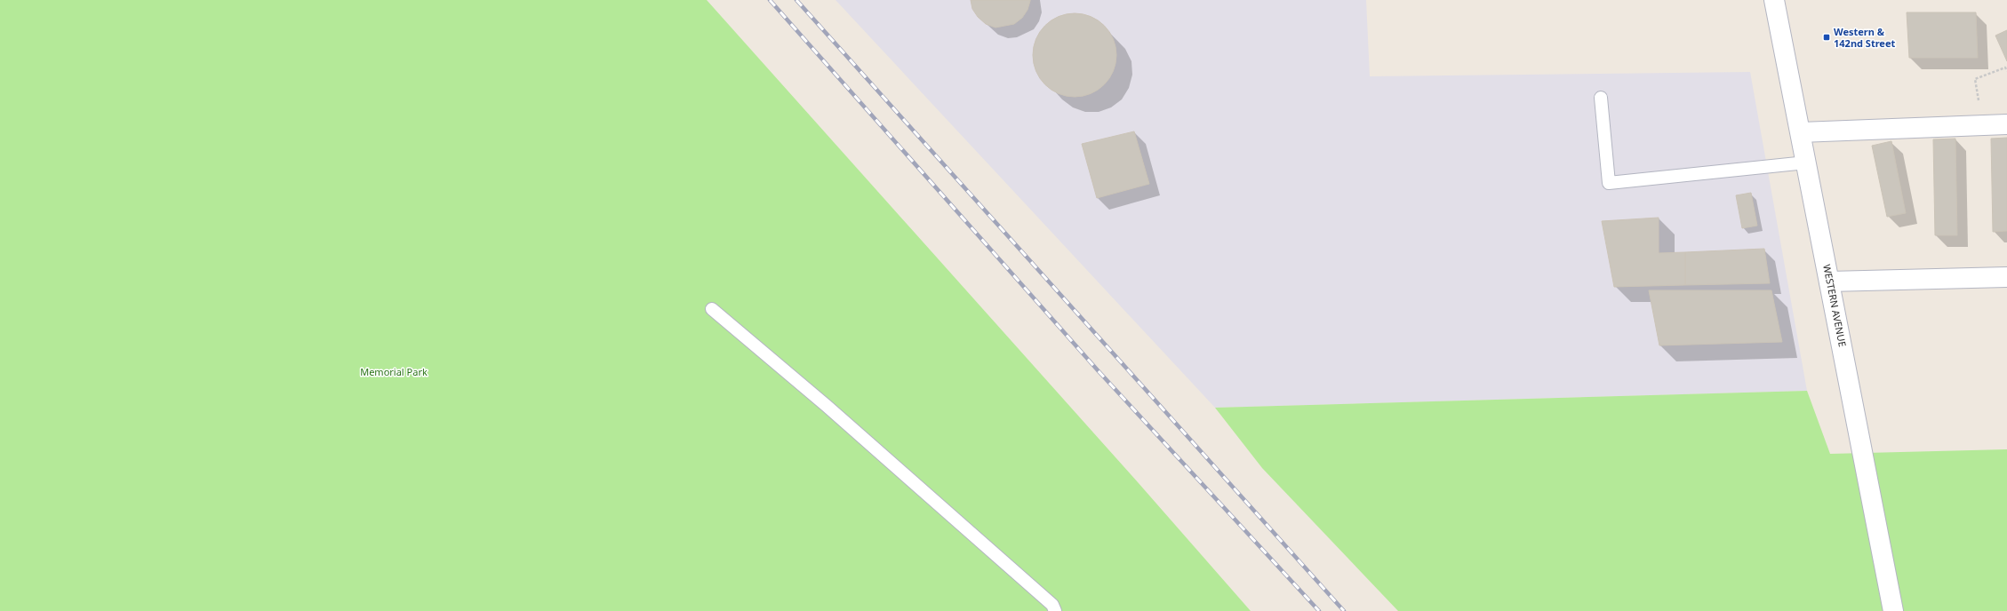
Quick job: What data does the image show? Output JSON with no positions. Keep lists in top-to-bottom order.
{
  "streets": {
    "main road": ["WESTERN AVENUE"]
  },
  "parks": ["Memorial Park"],
  "places": {
    "transit": ["Western & 142nd Street"]
  }
}
